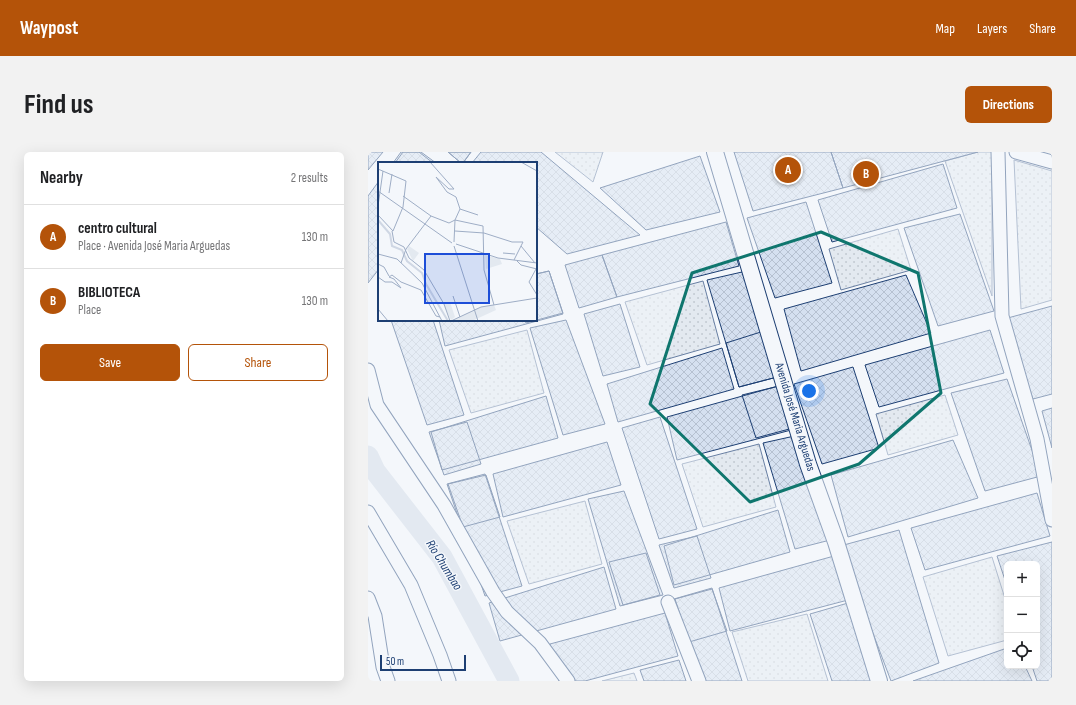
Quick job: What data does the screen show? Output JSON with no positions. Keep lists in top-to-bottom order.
{
  "streets": {
    "main road": ["Avenida José Maria Arguedas"]
  },
  "water": ["Río Chumbao"],
  "scale_bar": "50 m",
  "page": {
    "header": "Waypost",
    "nav": ["Map", "Layers", "Share"],
    "buttons": [
      "Directions",
      ["Save", "Share"]
    ],
    "title": "Find us",
    "heading": ["Nearby", "2 results"],
    "pins": ["A", "B"],
    "list": [
      {
        "mark": "A",
        "name": "centro cultural",
        "note": "Place · Avenida José Maria Arguedas",
        "value": "130 m"
      },
      {
        "mark": "B",
        "name": "BIBLIOTECA",
        "note": "Place",
        "value": "130 m"
      }
    ],
    "map_buttons": ["+", "−"],
    "scale": "50 m"
  }
}
